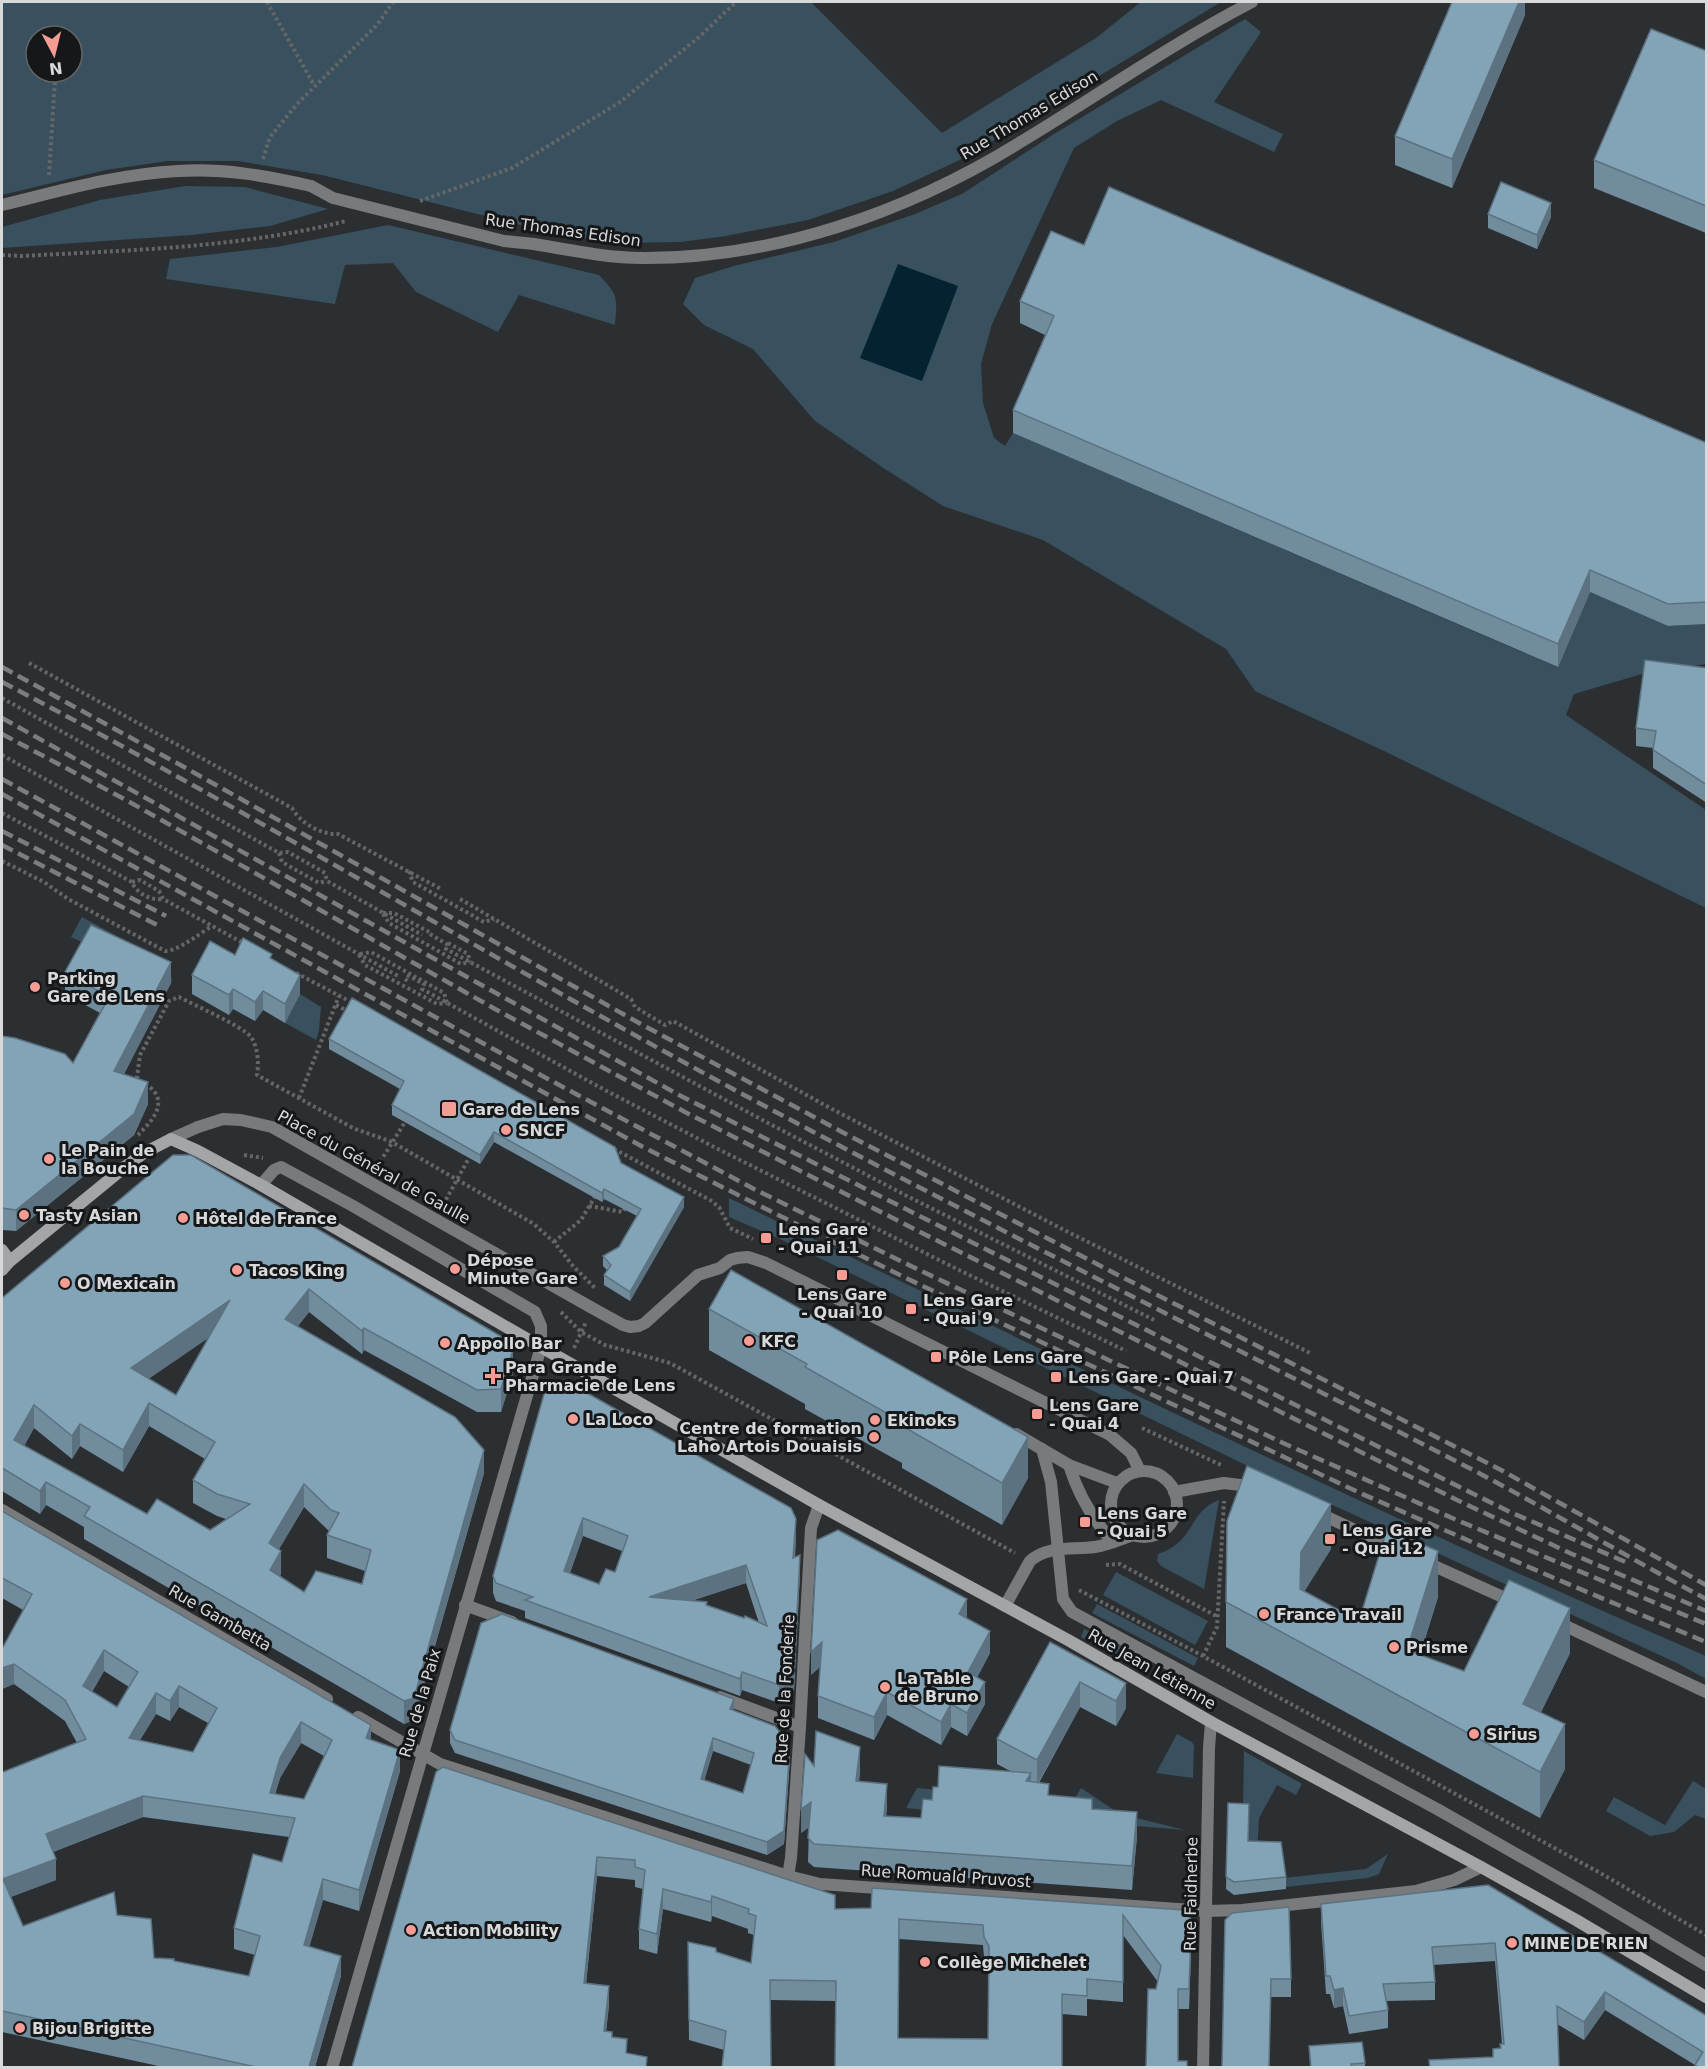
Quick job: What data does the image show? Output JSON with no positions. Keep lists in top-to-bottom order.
{
  "streets": {
    "street": [
      "Rue Thomas Edison",
      "Place du Général de Gaulle",
      "Rue Gambetta",
      "Rue Jean Létienne",
      "Rue de la Fonderie",
      "Rue de la Paix",
      "Rue Romuald Pruvost",
      "Rue Faidherbe"
    ]
  },
  "crossings": [
    ["Rue Gambetta", "Rue de la Paix"],
    ["Rue Gambetta", "Rue Romuald Pruvost"],
    ["Rue Jean Létienne", "Rue de la Fonderie"],
    ["Rue Jean Létienne", "Rue de la Paix"],
    ["Rue Jean Létienne", "Rue Romuald Pruvost"],
    ["Rue Jean Létienne", "Rue Faidherbe"],
    ["Rue de la Fonderie", "Rue Romuald Pruvost"],
    ["Rue de la Paix", "Rue Romuald Pruvost"],
    ["Rue Romuald Pruvost", "Rue Faidherbe"]
  ],
  "places": {
    "other": [
      "Parking Gare de Lens",
      "SNCF",
      "Le Pain de la Bouche",
      "Tasty Asian",
      "Hôtel de France",
      "Dépose Minute Gare",
      "Tacos King",
      "O Mexicain",
      "KFC",
      "Appollo Bar",
      "La Loco",
      "Ekinoks",
      "Centre de formation Laho Artois Douaisis",
      "France Travail",
      "Prisme",
      "La Table de Bruno",
      "Sirius",
      "Action Mobility",
      "MINE DE RIEN",
      "Collège Michelet",
      "Bijou Brigitte"
    ],
    "transit": [
      "Gare de Lens",
      "Lens Gare - Quai 11",
      "Lens Gare - Quai 10",
      "Lens Gare - Quai 9",
      "Pôle Lens Gare",
      "Lens Gare - Quai 7",
      "Lens Gare - Quai 4",
      "Lens Gare - Quai 5",
      "Lens Gare - Quai 12"
    ],
    "health": ["Para Grande Pharmacie de Lens"]
  },
  "north": "bottom"
}
